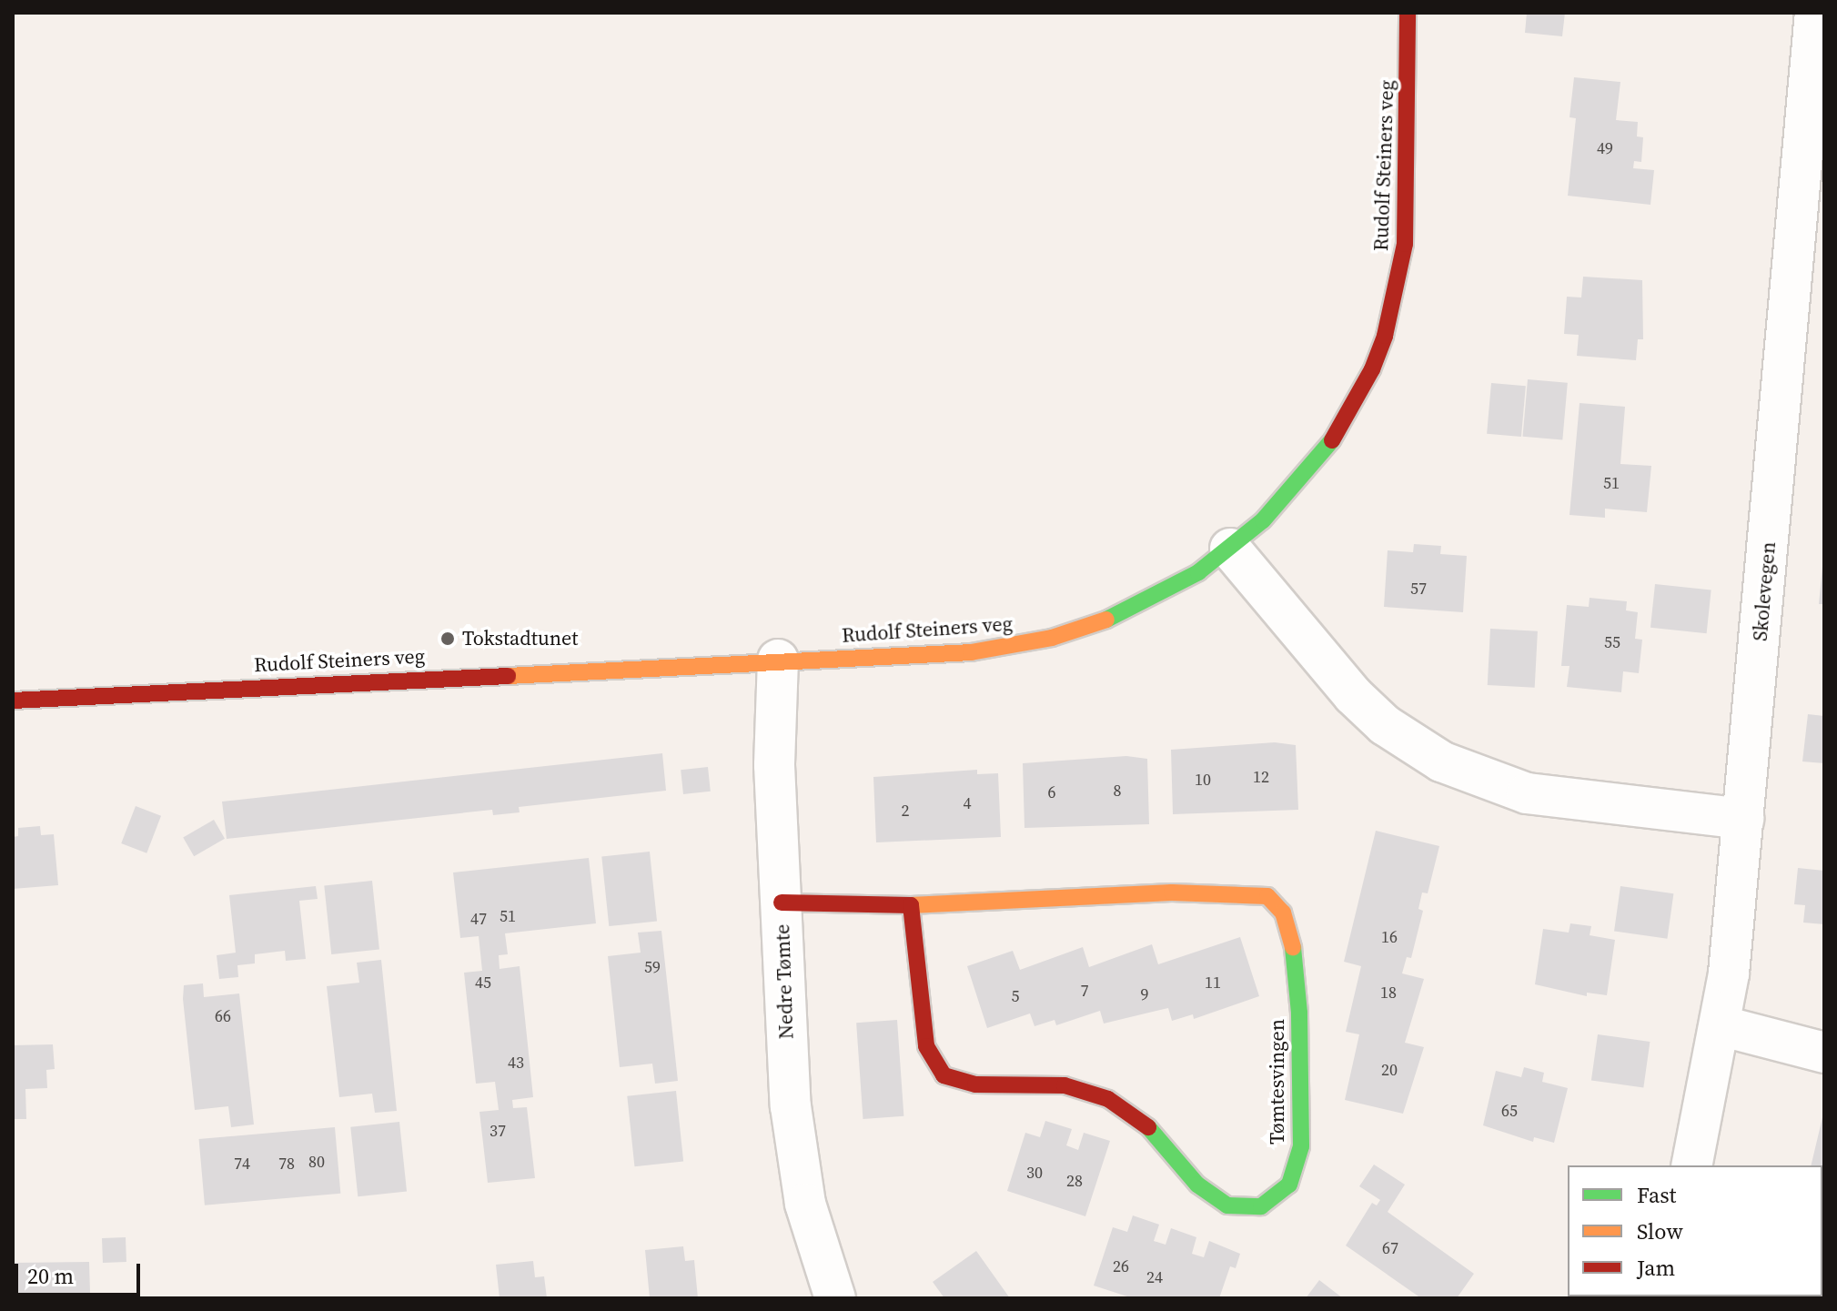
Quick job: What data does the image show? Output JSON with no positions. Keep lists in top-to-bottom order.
{
  "streets": {
    "street": [
      "Rudolf Steiners veg",
      "Skolevegen",
      "Nedre Tømte",
      "Tømtesvingen"
    ]
  },
  "crossings": [
    ["Rudolf Steiners veg", "Nedre Tømte"],
    ["Nedre Tømte", "Tømtesvingen"]
  ],
  "places": ["Tokstadtunet"],
  "house_numbers": [
    "49",
    "51",
    "57",
    "55",
    "12",
    "10",
    "8",
    "6",
    "4",
    "2",
    "51",
    "47",
    "16",
    "59",
    "45",
    "11",
    "7",
    "18",
    "9",
    "5",
    "66",
    "43",
    "20",
    "65",
    "37",
    "80",
    "74",
    "78",
    "30",
    "28",
    "67",
    "26",
    "24"
  ],
  "legend": ["Fast", "Slow", "Jam"],
  "scale_bar": "20 m"
}
